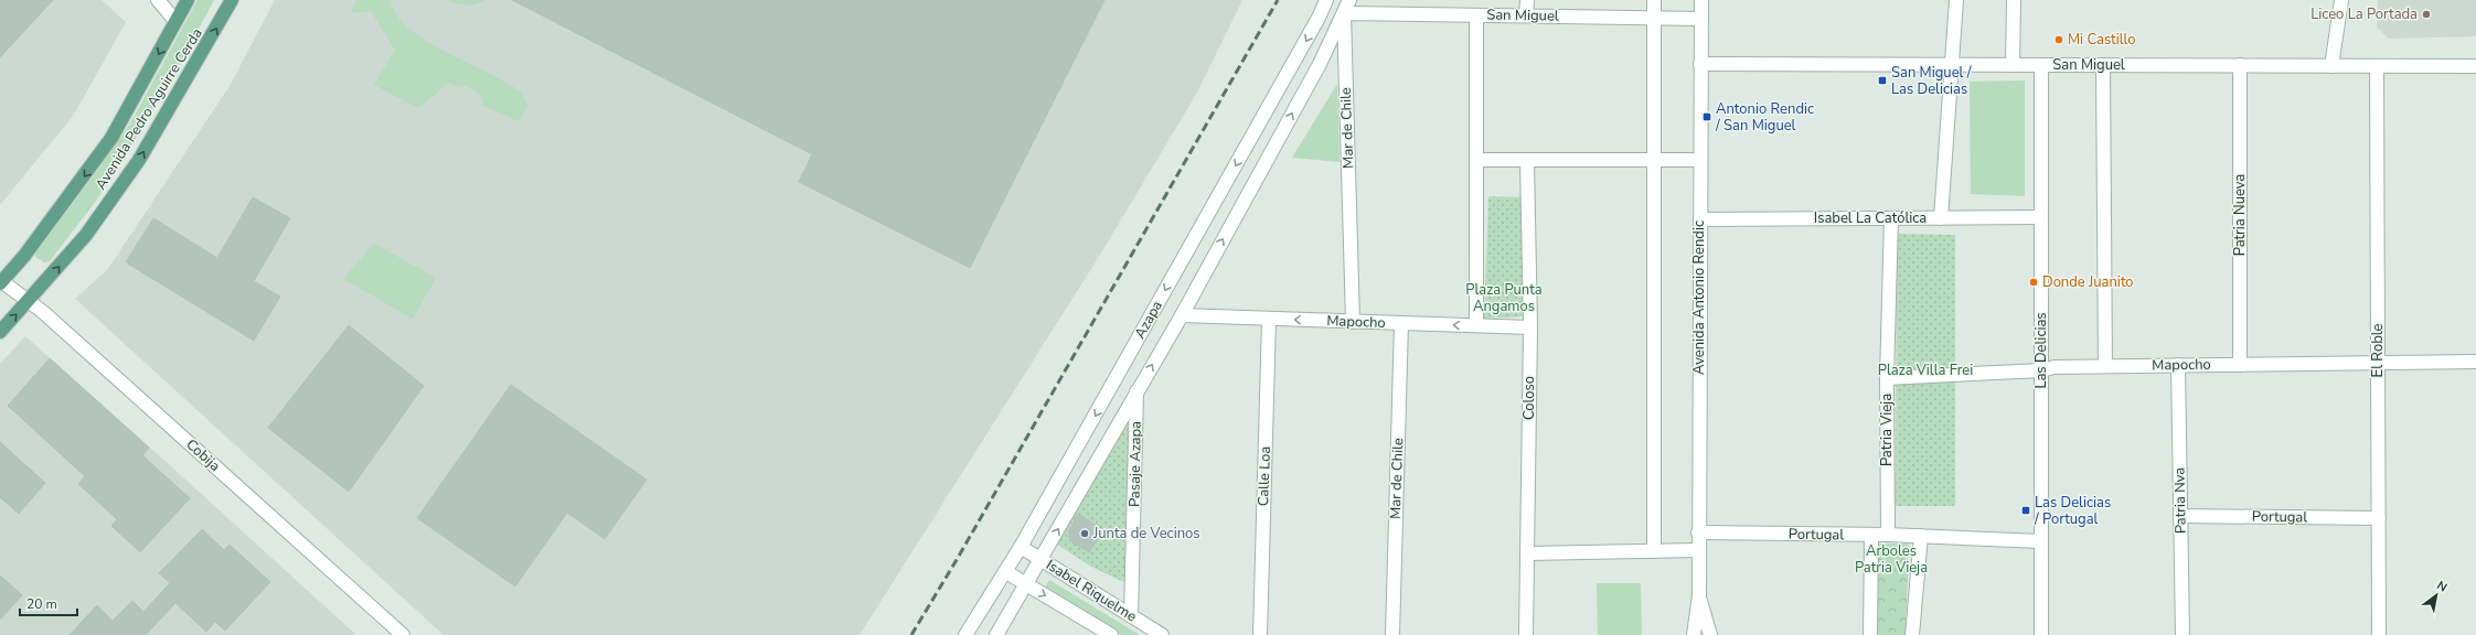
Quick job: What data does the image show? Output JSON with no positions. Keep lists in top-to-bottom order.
{
  "streets": {
    "main road": ["Avenida Pedro Aguirre Cerda"],
    "street": [
      "San Miguel",
      "Mar de Chile",
      "Patria Nueva",
      "Isabel La Católica",
      "Avenida Antonio Rendic",
      "Azapa",
      "Mapocho",
      "Las Delicias",
      "El Roble",
      "Coloso",
      "Patria Vieja",
      "Cobija",
      "Pasaje Azapa",
      "Calle Loa",
      "Patria Nva",
      "Portugal",
      "Isabel Riquelme"
    ]
  },
  "crossings": [
    ["San Miguel", "Mar de Chile"],
    ["San Miguel", "Patria Nueva"],
    ["San Miguel", "Avenida Antonio Rendic"],
    ["San Miguel", "Azapa"],
    ["San Miguel", "Las Delicias"],
    ["San Miguel", "El Roble"],
    ["Avenida Pedro Aguirre Cerda", "Cobija"],
    ["Mar de Chile", "Azapa"],
    ["Mar de Chile", "Mapocho"],
    ["Patria Nueva", "Mapocho"],
    ["Isabel La Católica", "Avenida Antonio Rendic"],
    ["Isabel La Católica", "Las Delicias"],
    ["Isabel La Católica", "Patria Vieja"],
    ["Avenida Antonio Rendic", "Portugal"],
    ["Azapa", "Mapocho"],
    ["Azapa", "Pasaje Azapa"],
    ["Azapa", "Isabel Riquelme"],
    ["Mapocho", "Las Delicias"],
    ["Mapocho", "El Roble"],
    ["Mapocho", "Coloso"],
    ["Mapocho", "Patria Vieja"],
    ["Mapocho", "Calle Loa"],
    ["Mapocho", "Patria Nva"],
    ["Las Delicias", "Portugal"],
    ["El Roble", "Portugal"],
    ["Patria Vieja", "Portugal"],
    ["Pasaje Azapa", "Isabel Riquelme"],
    ["Patria Nva", "Portugal"]
  ],
  "parks": ["Plaza Punta Angamos", "Plaza Villa Frei", "Arboles Patria Vieja"],
  "places": {
    "other": [
      "Liceo La Portada",
      "Mi Castillo",
      "Donde Juanito",
      "Junta de Vecinos"
    ],
    "transit": ["San Miguel / Las Delicias", "Antonio Rendic / San Miguel", "Las Delicias / Portugal"]
  },
  "scale_bar": "20 m",
  "north": "top right"
}
